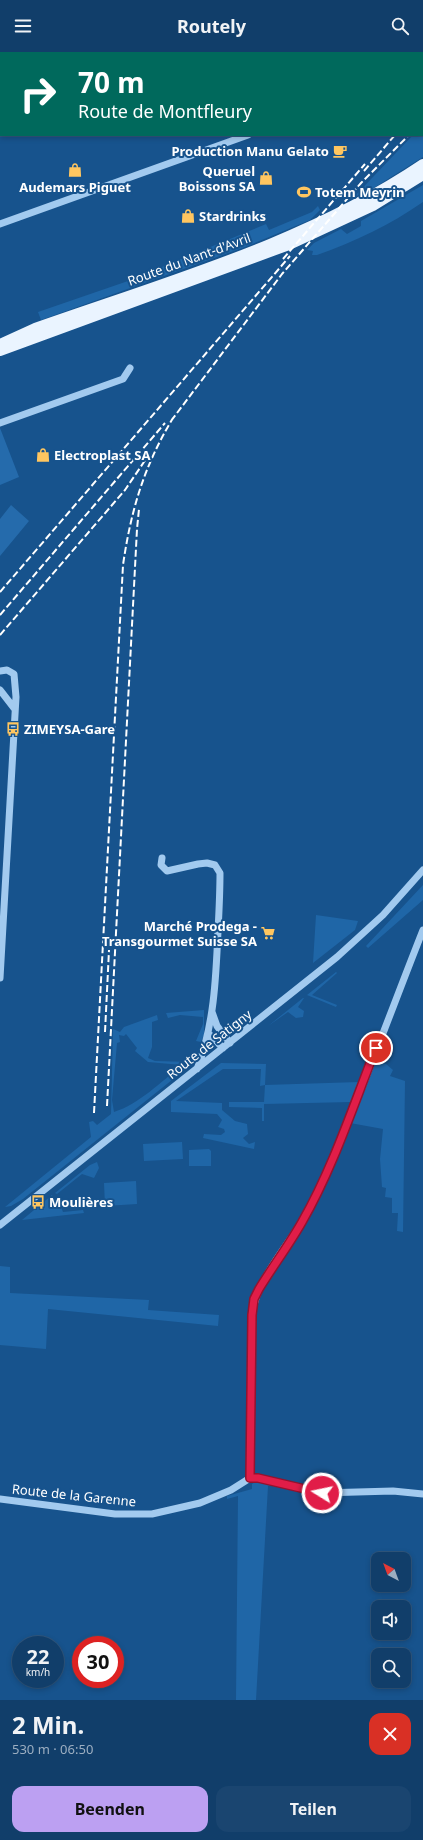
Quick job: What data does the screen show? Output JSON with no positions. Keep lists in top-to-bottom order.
{
  "streets": {
    "main road": ["Route du Nant-d'Avril"],
    "street": ["Route de Satigny", "Route de la Garenne"]
  },
  "places": {
    "cafe": ["Production Manu Gelato"],
    "shop": [
      "Audemars Piguet",
      "Queruel Boissons SA",
      "Stardrinks",
      "Electroplast SA"
    ],
    "sports": ["Totem Meyrin"],
    "bus stop": ["ZIMEYSA-Gare", "Moulières"],
    "supermarket": ["Marché Prodega - Transgourmet Suisse SA"]
  },
  "north": "top left",
  "page": {
    "header": "Routely",
    "turn": ["70 m", "Route de Montfleury"],
    "speed": "22 km/h",
    "limit": "30",
    "heading": ["2 Min.", "530 m · 06:50"],
    "buttons": ["Beenden", "Teilen"]
  }
}
